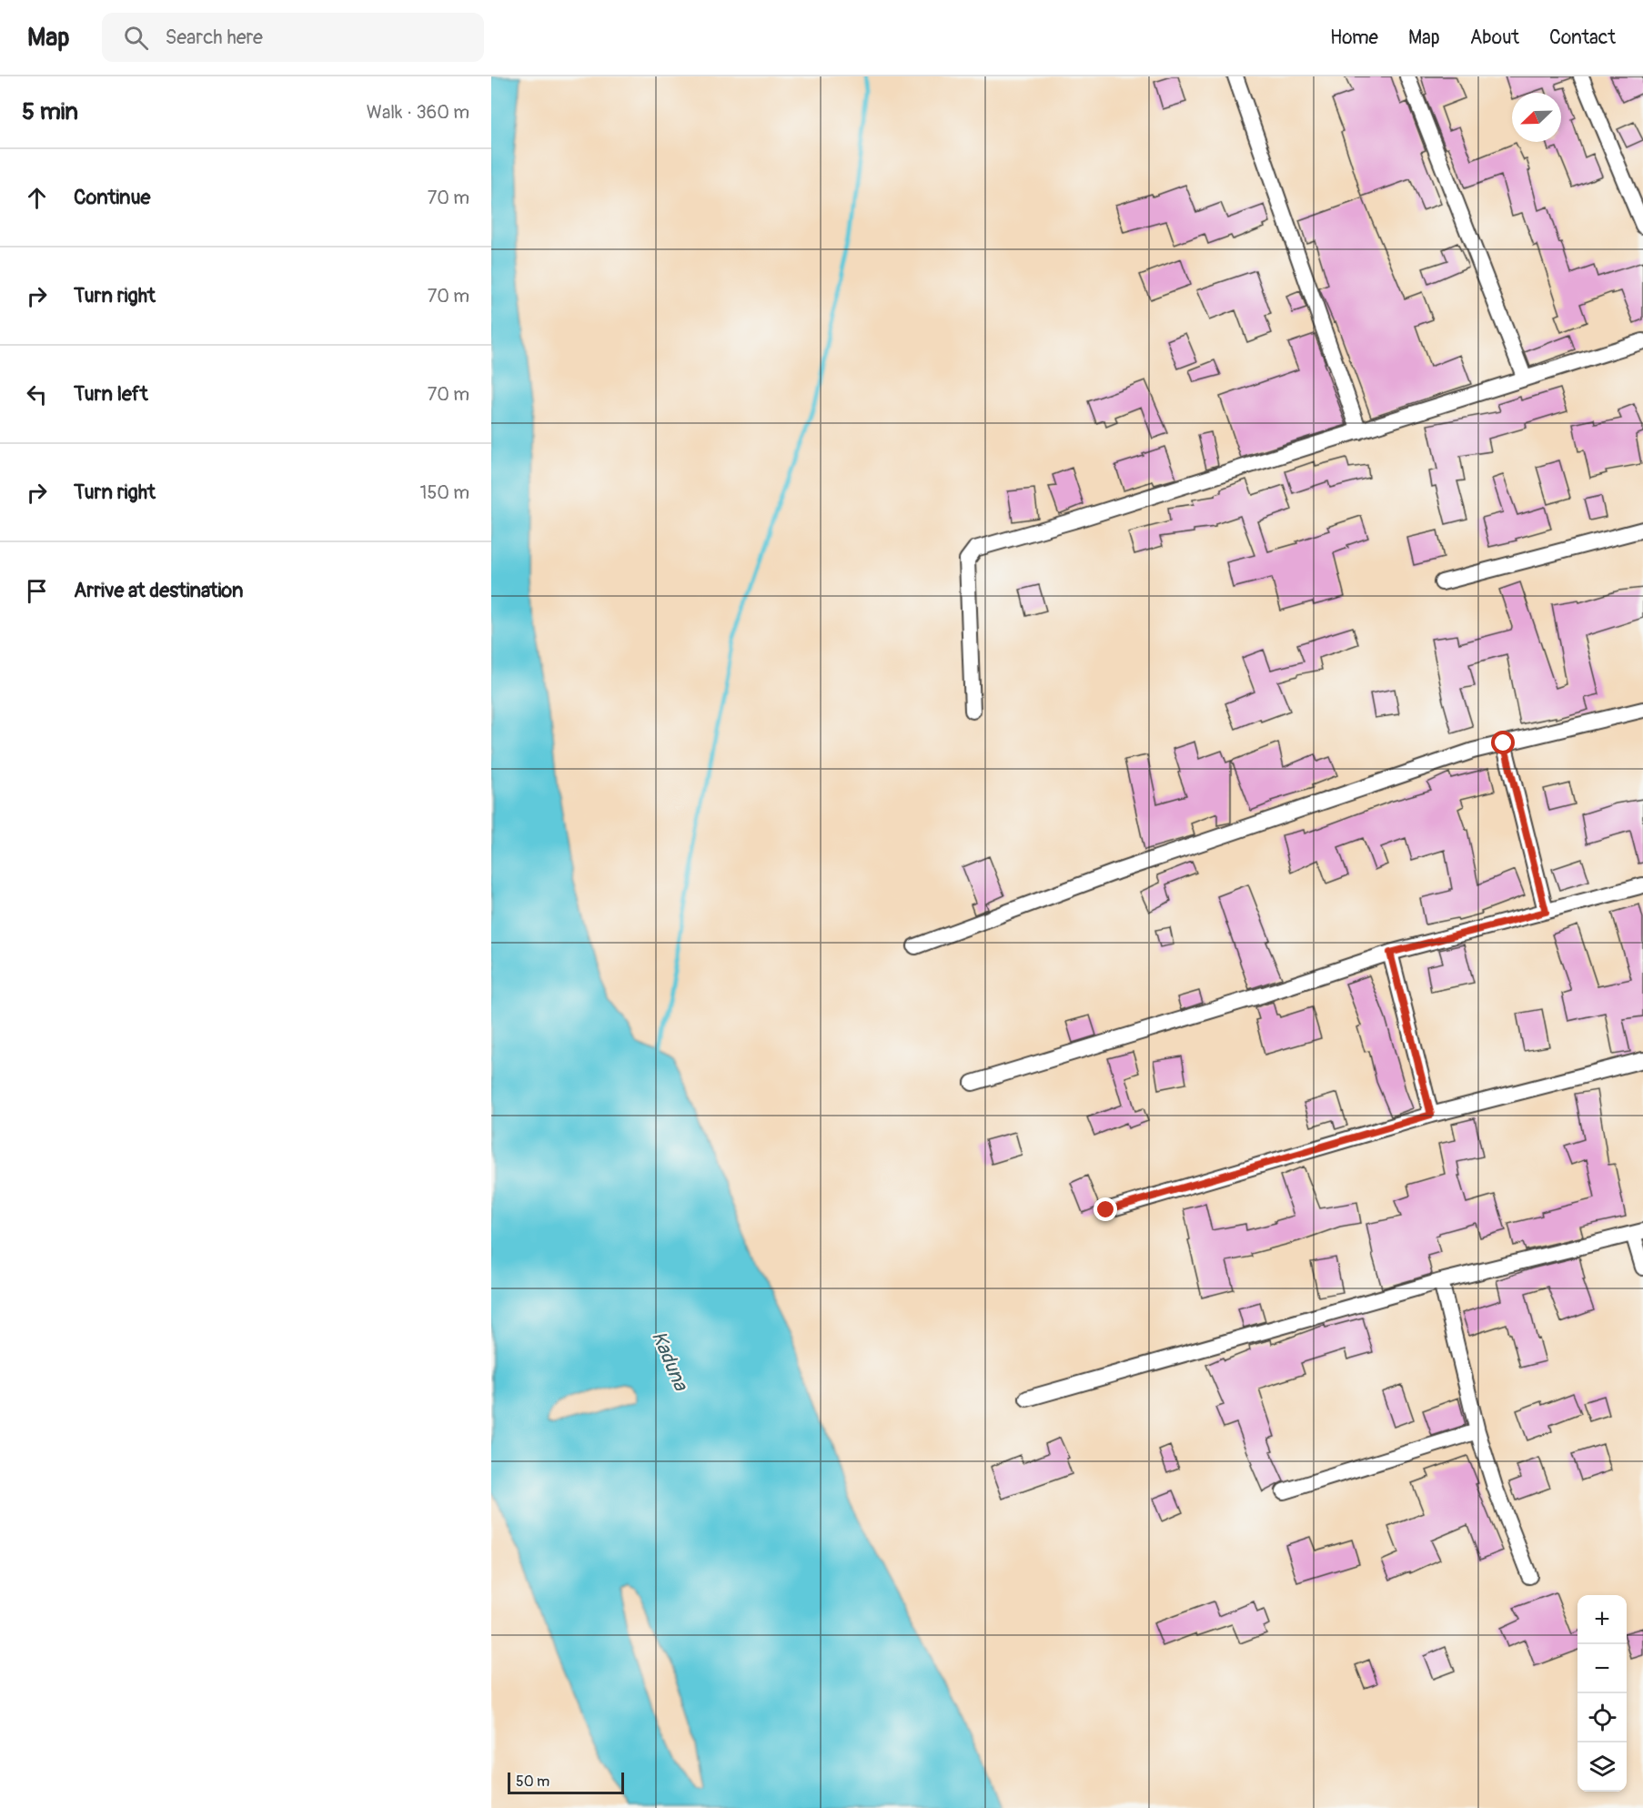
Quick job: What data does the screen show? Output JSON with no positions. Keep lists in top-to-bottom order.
{
  "water": ["Kaduna"],
  "scale_bar": "50 m",
  "north": "bottom left",
  "page": {
    "header": "Map",
    "search": "Search here",
    "nav": [
      "Home",
      "Map",
      "About",
      "Contact"
    ],
    "heading": ["5 min", "Walk · 360 m"],
    "list": [
      ["Continue", "70 m"],
      ["Turn right", "70 m"],
      ["Turn left", "70 m"],
      ["Turn right", "150 m"],
      "Arrive at destination"
    ],
    "map_buttons": ["+", "−"],
    "scale": "50 m"
  }
}
